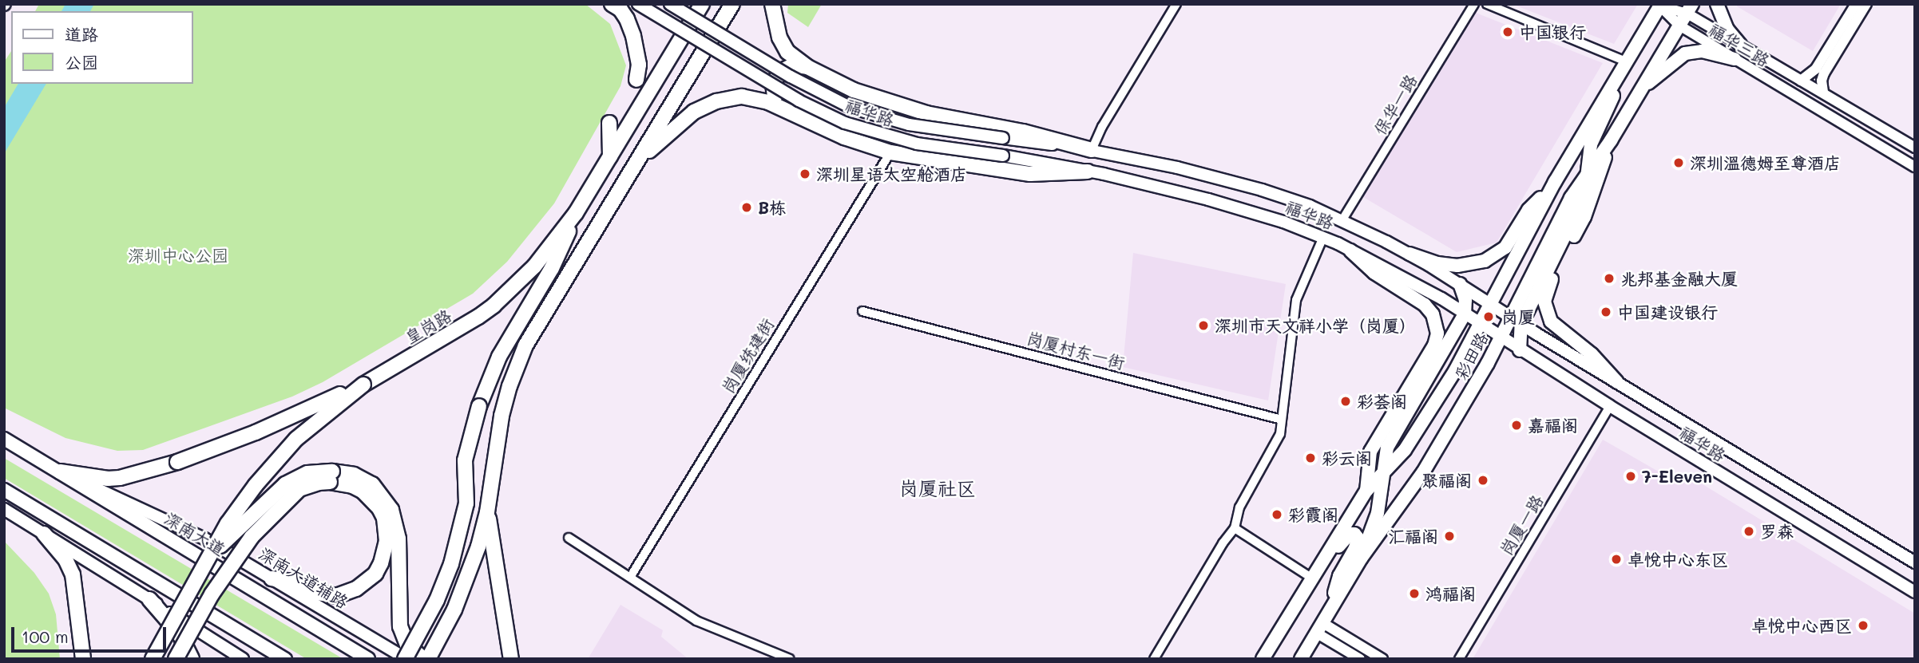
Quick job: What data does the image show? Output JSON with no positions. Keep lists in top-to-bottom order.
{
  "streets": {
    "highway": ["皇岗路"],
    "main road": [
      "福华路",
      "彩田路",
      "深南大道",
      "深南大道辅路"
    ],
    "street": [
      "福华三路",
      "保华一路",
      "岗厦村东一街",
      "岗厦统建街",
      "岗厦一路"
    ]
  },
  "crossings": [
    ["福华三路", "彩田路"],
    ["保华一路", "福华路"],
    ["福华路", "彩田路"],
    ["福华路", "岗厦一路"],
    ["深南大道", "深南大道辅路"]
  ],
  "districts": ["岗厦社区"],
  "parks": ["深圳中心公园"],
  "places": [
    "中国银行",
    "深圳温德姆至尊酒店",
    "深圳星语太空舱酒店",
    "B栋",
    "兆邦基金融大厦",
    "中国建设银行",
    "岗厦",
    "深圳市天文祥小学（岗厦）",
    "彩荟阁",
    "嘉福阁",
    "彩云阁",
    "7-Eleven",
    "聚福阁",
    "彩霞阁",
    "罗森",
    "汇福阁",
    "卓悦中心东区",
    "鸿福阁",
    "卓悦中心西区"
  ],
  "legend": ["道路", "公园"],
  "scale_bar": "100 m"
}
